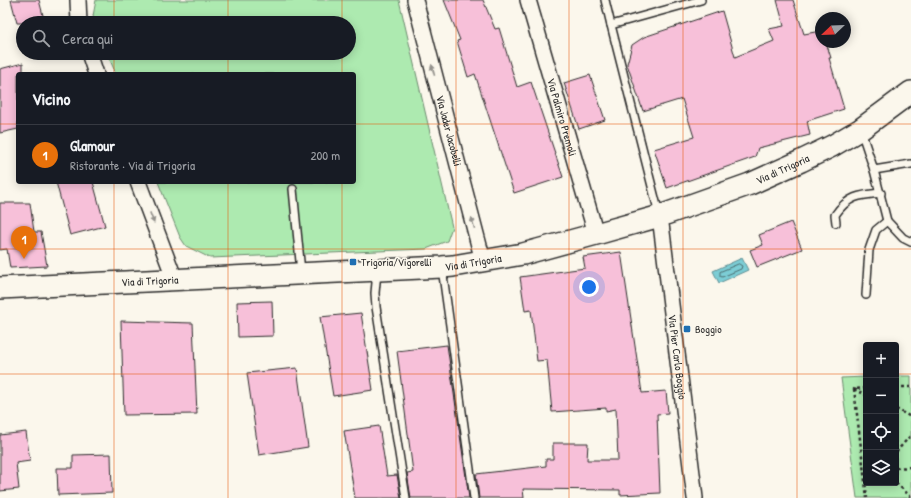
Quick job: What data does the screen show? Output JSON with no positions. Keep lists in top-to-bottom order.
{
  "streets": {
    "street": [
      "Via Palmiro Premoli",
      "Via Jader Jacobelli",
      "Via di Trigoria",
      "Via Pier Carlo Boggio"
    ]
  },
  "crossings": [
    ["Via Palmiro Premoli", "Via di Trigoria"],
    ["Via Jader Jacobelli", "Via di Trigoria"],
    ["Via di Trigoria", "Via Pier Carlo Boggio"]
  ],
  "one_way": ["Via Jader Jacobelli"],
  "places": {
    "transit": ["Trigoria/Vigorelli", "Boggio"]
  },
  "north": "bottom left",
  "page": {
    "search": "Cerca qui",
    "heading": "Vicino",
    "list": [
      {
        "mark": "1",
        "name": "Glamour",
        "note": "Ristorante · Via di Trigoria",
        "value": "200 m"
      }
    ],
    "pins": "1",
    "map_buttons": ["+", "−"]
  }
}
